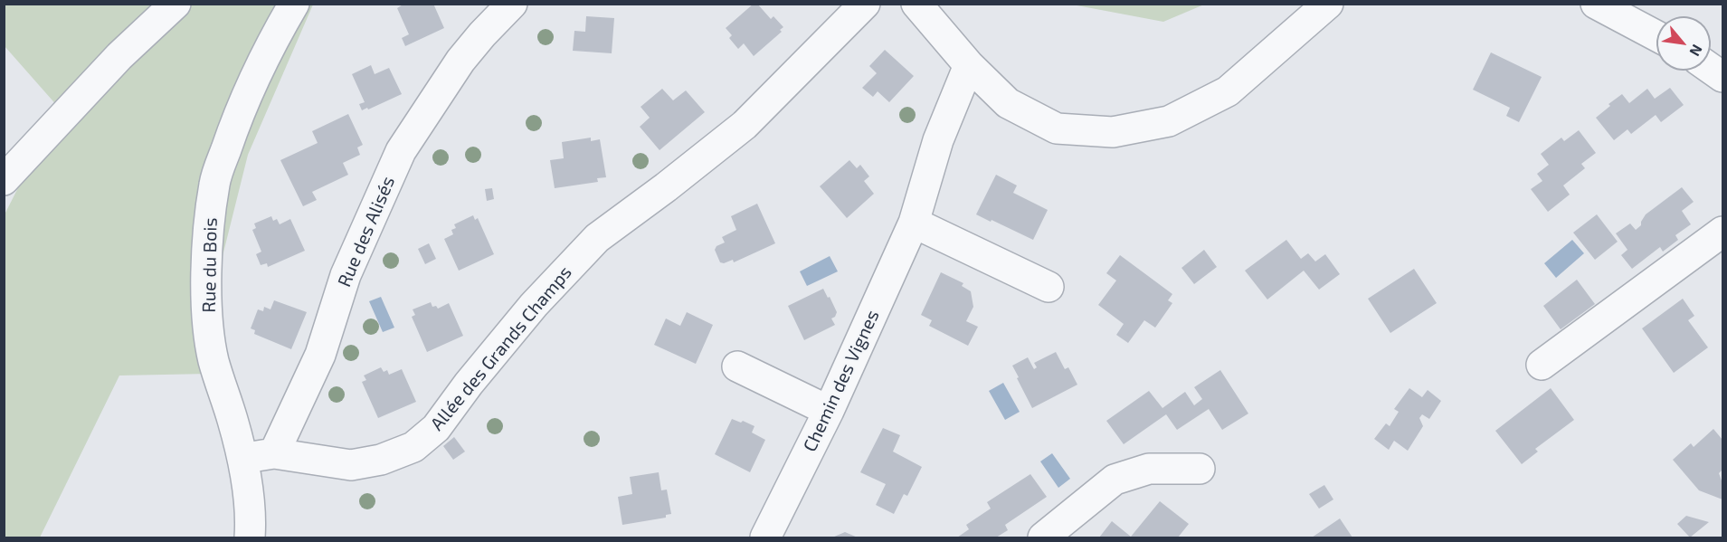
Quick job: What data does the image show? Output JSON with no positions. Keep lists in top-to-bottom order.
{
  "streets": {
    "street": [
      "Rue des Alisés",
      "Rue du Bois",
      "Allée des Grands Champs",
      "Chemin des Vignes"
    ]
  },
  "crossings": [
    ["Rue des Alisés", "Allée des Grands Champs"]
  ],
  "north": "bottom right"
}
